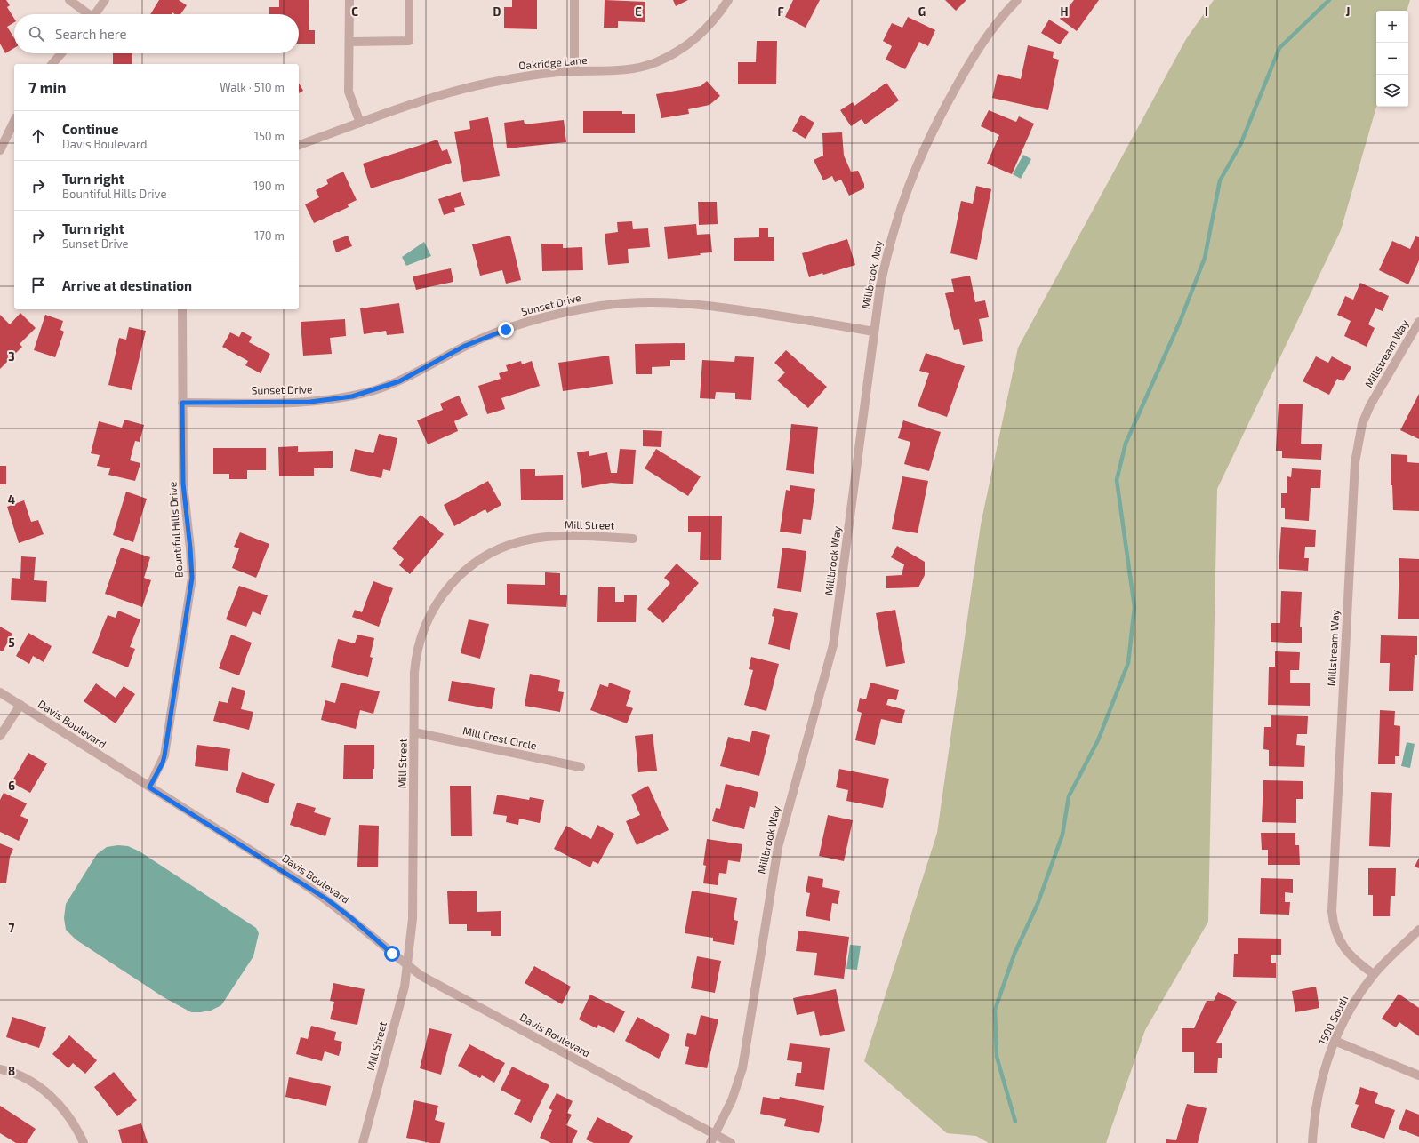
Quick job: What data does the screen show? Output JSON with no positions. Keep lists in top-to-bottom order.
{
  "streets": {
    "street": [
      "Oakridge Lane",
      "Millbrook Way",
      "Sunset Drive",
      "Millstream Way",
      "Mill Street",
      "Bountiful Hills Drive",
      "Davis Boulevard",
      "Mill Crest Circle",
      "1500 South"
    ]
  },
  "crossings": [
    ["Millbrook Way", "Sunset Drive"],
    ["Millbrook Way", "Davis Boulevard"],
    ["Sunset Drive", "Bountiful Hills Drive"],
    ["Millstream Way", "1500 South"],
    ["Mill Street", "Davis Boulevard"],
    ["Mill Street", "Mill Crest Circle"],
    ["Bountiful Hills Drive", "Davis Boulevard"]
  ],
  "page": {
    "map_buttons": ["+", "−"],
    "search": "Search here",
    "heading": ["7 min", "Walk · 510 m"],
    "list": [
      ["Continue", "Davis Boulevard", "150 m"],
      ["Turn right", "Bountiful Hills Drive", "190 m"],
      ["Turn right", "Sunset Drive", "170 m"],
      "Arrive at destination"
    ]
  },
  "grid": {
    "columns": [
      "C",
      "D",
      "E",
      "F",
      "G",
      "H",
      "I",
      "J"
    ],
    "rows": [
      "3",
      "4",
      "5",
      "6",
      "7",
      "8"
    ]
  }
}
